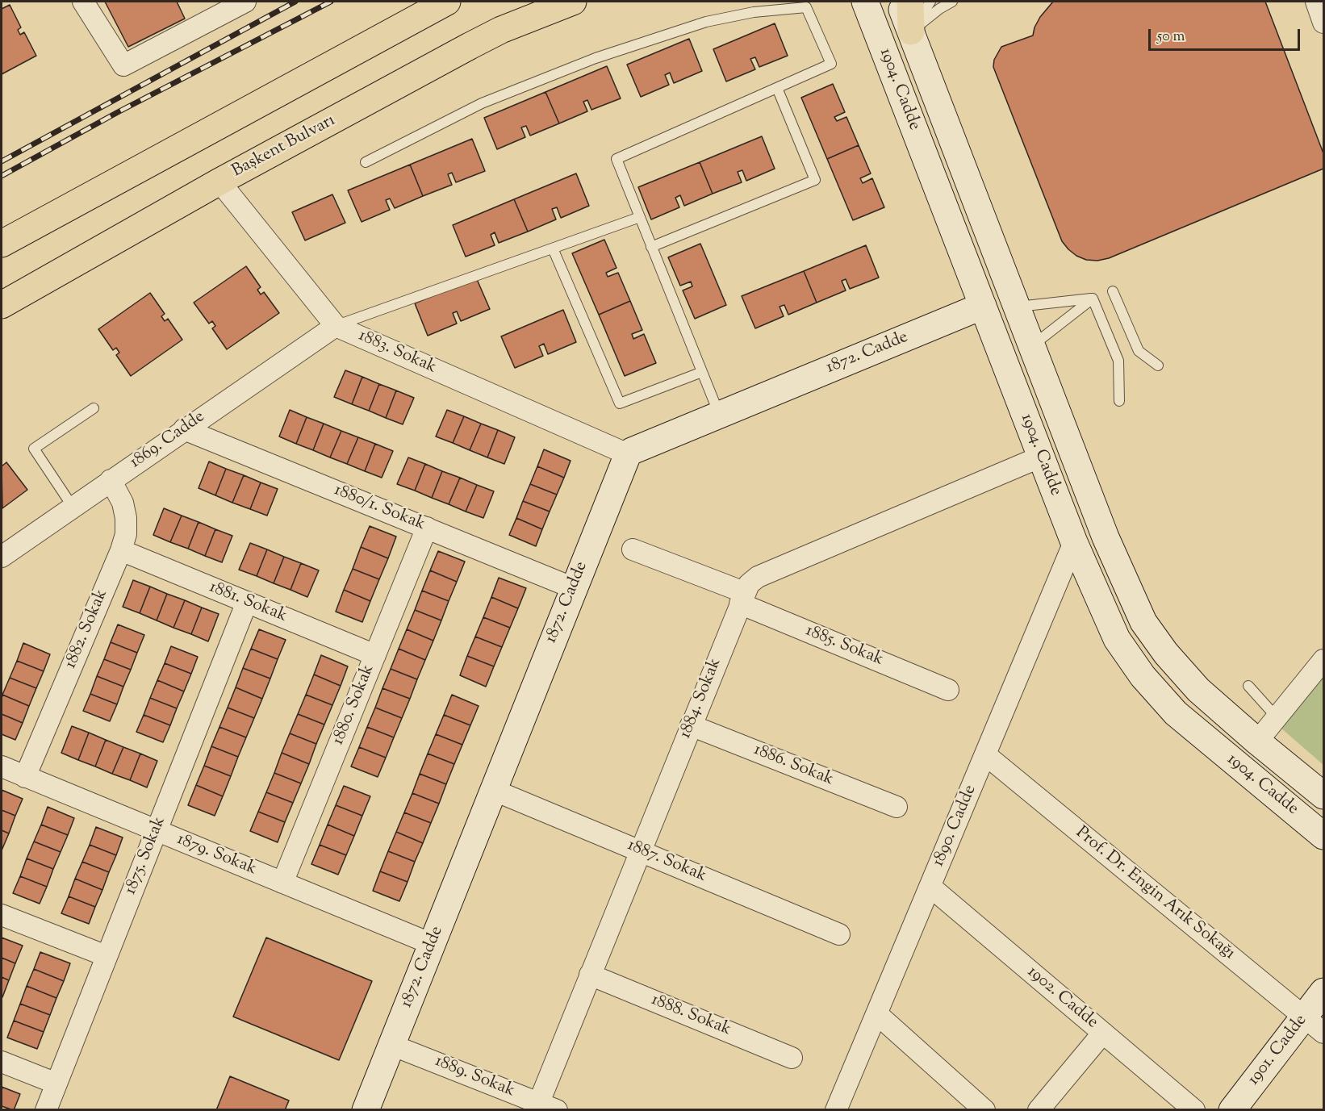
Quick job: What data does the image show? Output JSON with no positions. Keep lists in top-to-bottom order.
{
  "streets": {
    "main road": [
      "1904. Cadde",
      "Başkent Bulvarı",
      "1872. Cadde",
      "1901. Cadde"
    ],
    "street": [
      "1883. Sokak",
      "1869. Cadde",
      "1880/1. Sokak",
      "1881. Sokak",
      "1882. Sokak",
      "1885. Sokak",
      "1884. Sokak",
      "1880. Sokak",
      "1886. Sokak",
      "1890. Cadde",
      "1879. Sokak",
      "1875. Sokak",
      "1887. Sokak",
      "Prof. Dr. Engin Arık Sokağı",
      "1902. Cadde",
      "1888. Sokak",
      "1889. Sokak"
    ]
  },
  "crossings": [
    ["1904. Cadde", "1872. Cadde"],
    ["1904. Cadde", "1884. Sokak"],
    ["1904. Cadde", "1890. Cadde"],
    ["Başkent Bulvarı", "1883. Sokak"],
    ["1883. Sokak", "1872. Cadde"],
    ["1883. Sokak", "1869. Cadde"],
    ["1872. Cadde", "1880/1. Sokak"],
    ["1872. Cadde", "1879. Sokak"],
    ["1872. Cadde", "1887. Sokak"],
    ["1872. Cadde", "1889. Sokak"],
    ["1869. Cadde", "1880/1. Sokak"],
    ["1869. Cadde", "1882. Sokak"],
    ["1880/1. Sokak", "1880. Sokak"],
    ["1881. Sokak", "1882. Sokak"],
    ["1881. Sokak", "1880. Sokak"],
    ["1881. Sokak", "1875. Sokak"],
    ["1882. Sokak", "1879. Sokak"],
    ["1885. Sokak", "1884. Sokak"],
    ["1884. Sokak", "1886. Sokak"],
    ["1884. Sokak", "1887. Sokak"],
    ["1884. Sokak", "1888. Sokak"],
    ["1884. Sokak", "1889. Sokak"],
    ["1880. Sokak", "1879. Sokak"],
    ["1890. Cadde", "Prof. Dr. Engin Arık Sokağı"],
    ["1890. Cadde", "1902. Cadde"],
    ["1879. Sokak", "1875. Sokak"],
    ["Prof. Dr. Engin Arık Sokağı", "1901. Cadde"]
  ],
  "scale_bar": "50 m"
}
